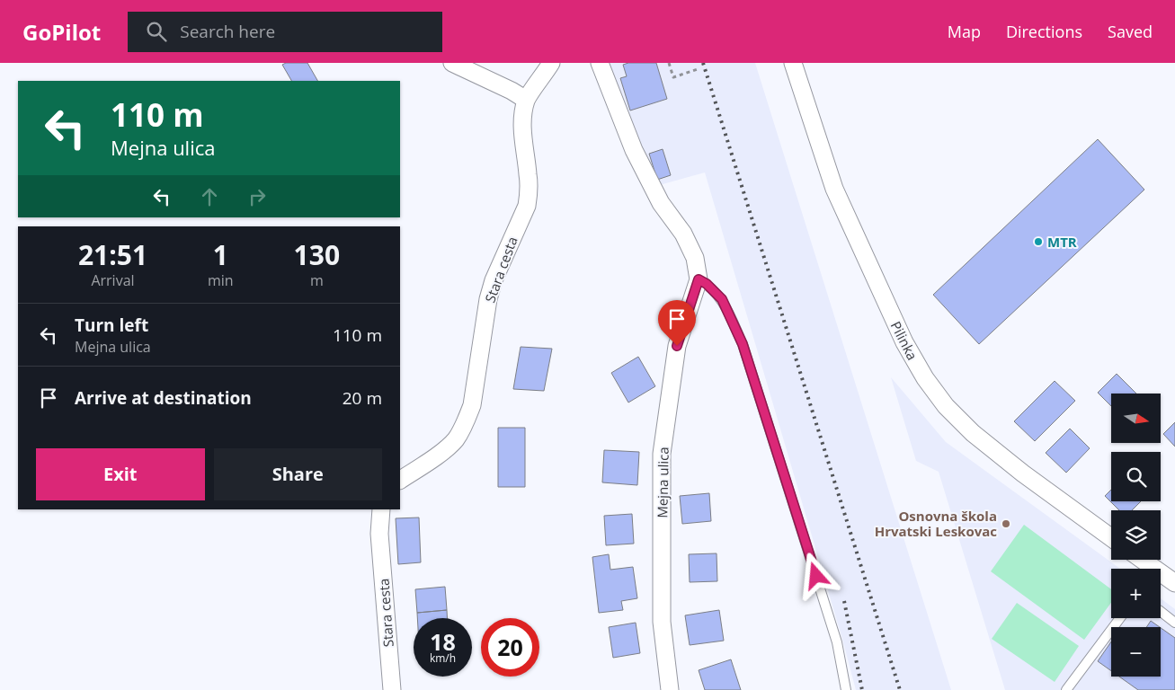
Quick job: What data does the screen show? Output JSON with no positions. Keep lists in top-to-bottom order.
{
  "streets": {
    "street": ["Stara cesta", "Pilinka", "Mejna ulica"]
  },
  "places": ["MTR", "Osnovna škola Hrvatski Leskovac"],
  "north": "right",
  "page": {
    "header": "GoPilot",
    "search": "Search here",
    "nav": ["Map", "Directions", "Saved"],
    "turn": ["110 m", "Mejna ulica"],
    "eta": [
      "21:51",
      "Arrival",
      "1",
      "min",
      "130",
      "m"
    ],
    "list": [
      {
        "name": "Turn left",
        "note": "Mejna ulica",
        "value": "110 m"
      },
      {
        "name": "Arrive at destination",
        "value": "20 m"
      }
    ],
    "map_buttons": ["+", "−"],
    "buttons": ["Exit", "Share"],
    "speed": "18 km/h",
    "limit": "20"
  }
}
